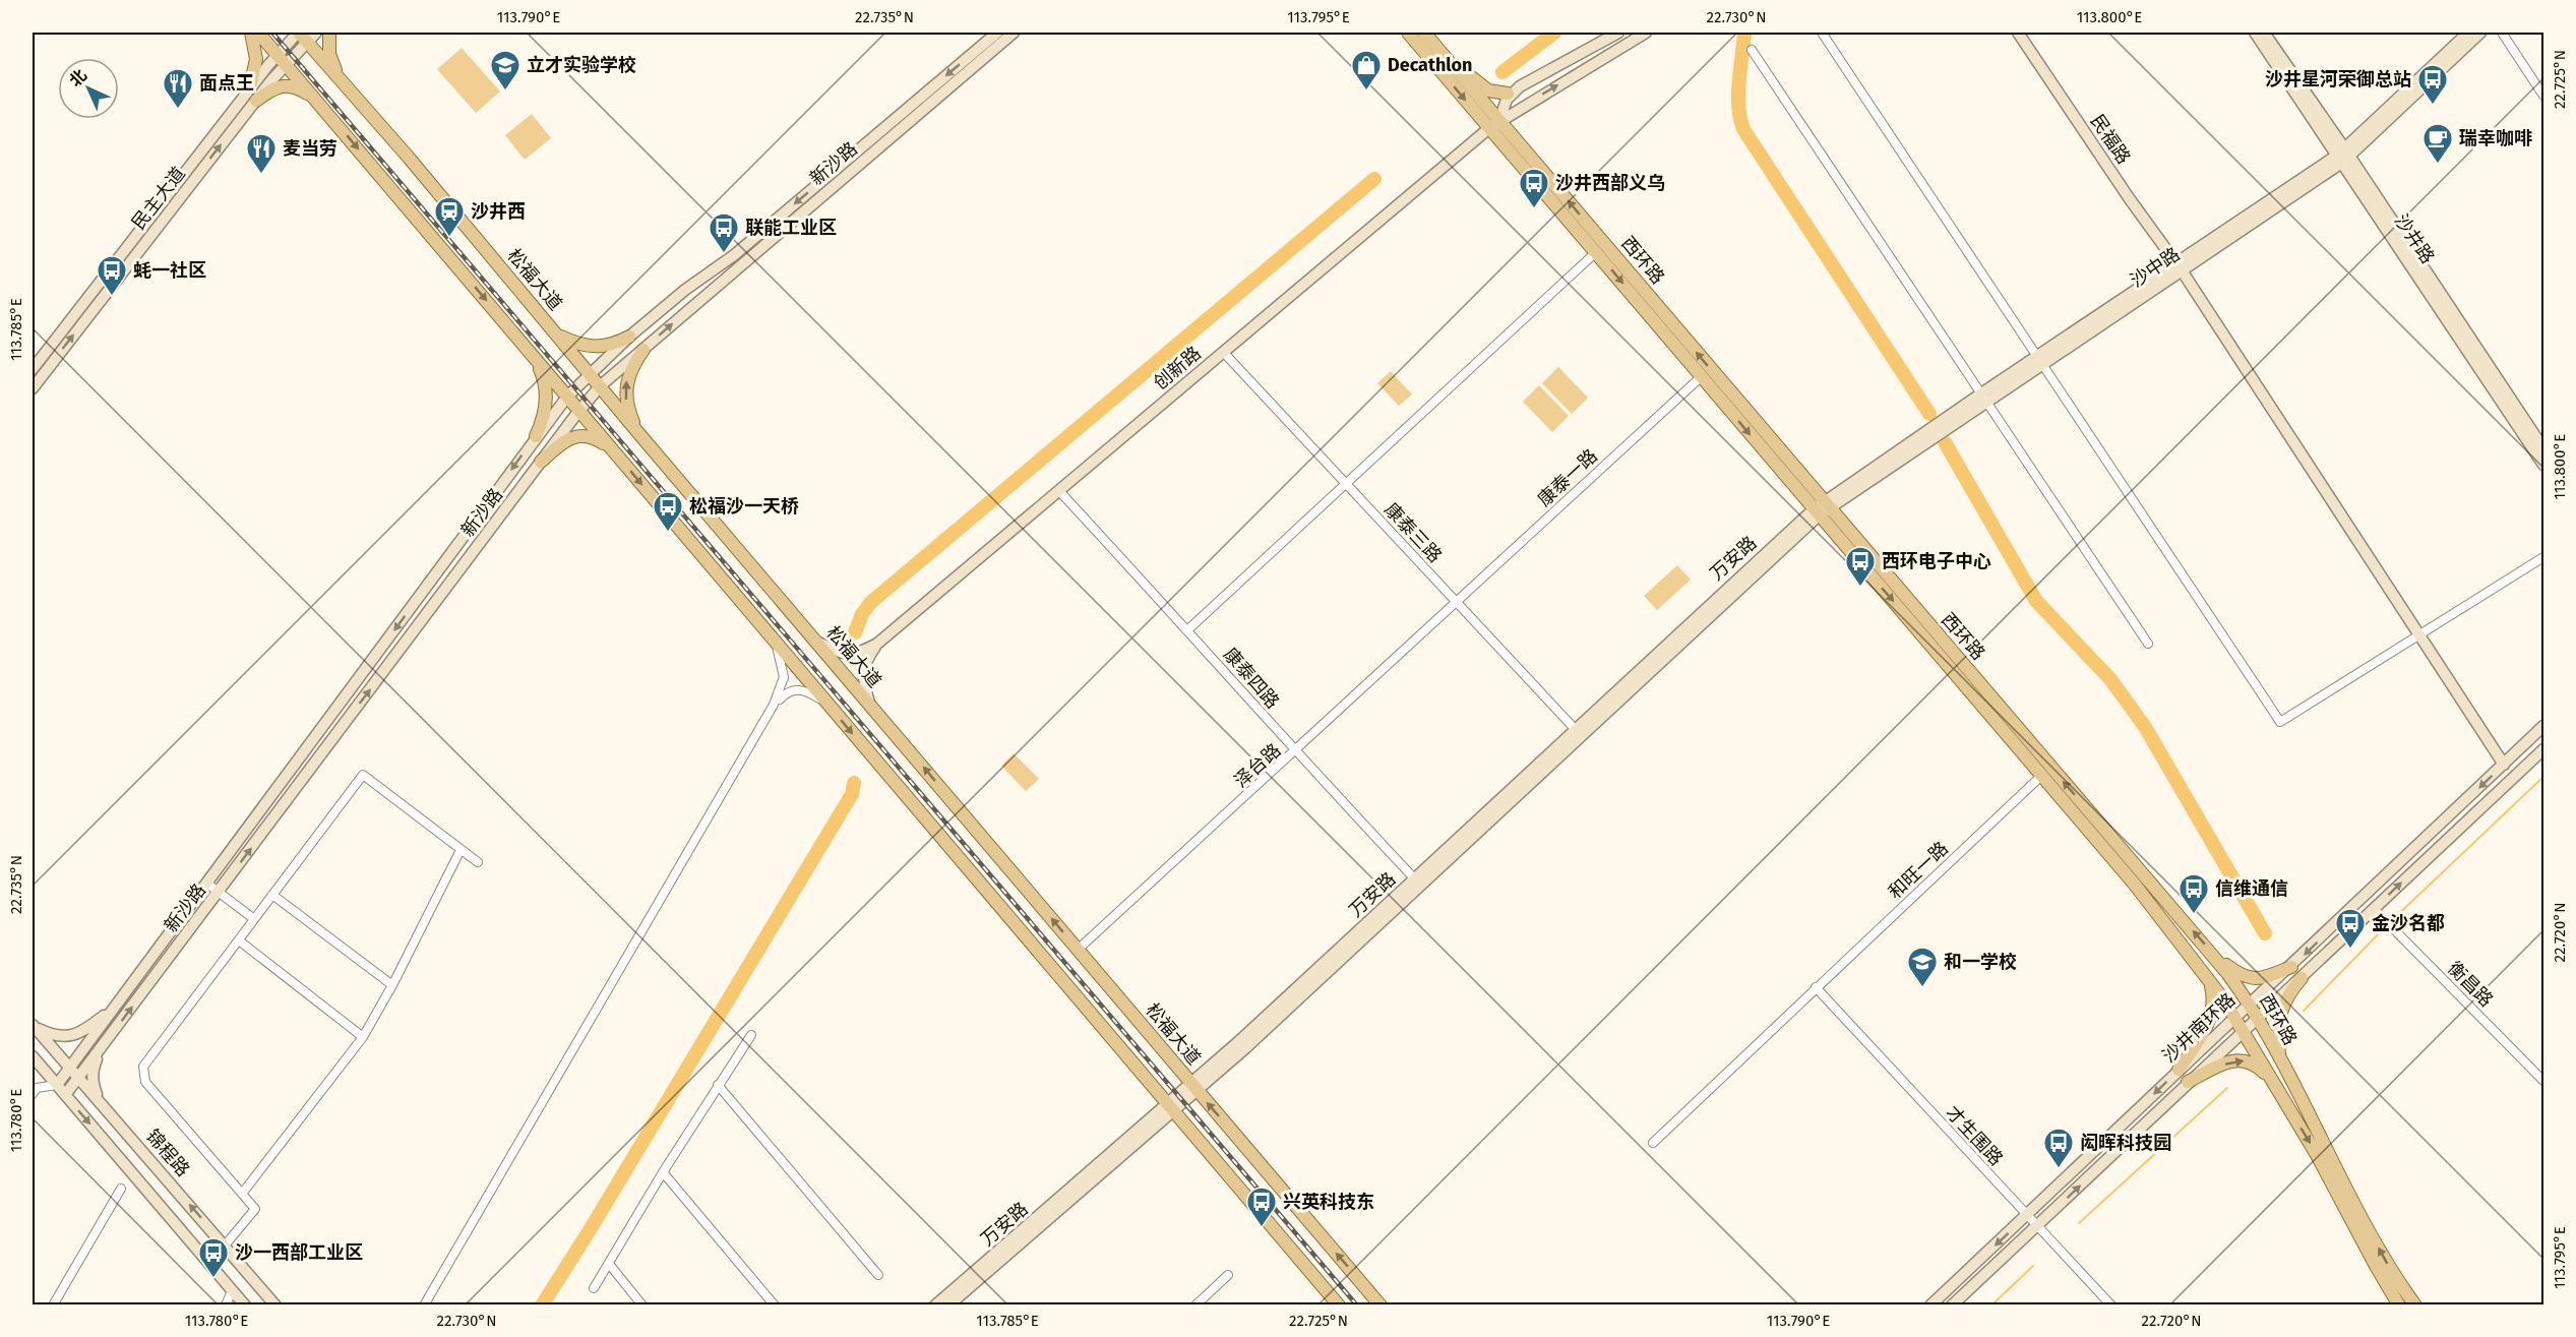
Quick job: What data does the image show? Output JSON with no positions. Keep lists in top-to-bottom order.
{
  "streets": {
    "main road": [
      "民福路",
      "新沙路",
      "民主大道",
      "沙井路",
      "西环路",
      "沙中路",
      "松福大道",
      "创新路",
      "万安路",
      "沙井南环路",
      "锦程路"
    ],
    "street": [
      "康泰一路",
      "康泰三路",
      "康泰四路",
      "泽台路",
      "和旺一路",
      "衡昌路",
      "才生围路"
    ]
  },
  "crossings": [
    ["民福路", "沙中路"],
    ["民福路", "沙井南环路"],
    ["新沙路", "松福大道"],
    ["新沙路", "锦程路"],
    ["民主大道", "松福大道"],
    ["沙井路", "沙中路"],
    ["西环路", "沙中路"],
    ["西环路", "创新路"],
    ["西环路", "康泰一路"],
    ["西环路", "万安路"],
    ["西环路", "和旺一路"],
    ["西环路", "沙井南环路"],
    ["沙中路", "万安路"],
    ["松福大道", "创新路"],
    ["松福大道", "万安路"],
    ["松福大道", "泽台路"],
    ["创新路", "康泰三路"],
    ["创新路", "康泰四路"],
    ["康泰一路", "康泰三路"],
    ["康泰一路", "泽台路"],
    ["康泰三路", "万安路"],
    ["康泰三路", "泽台路"],
    ["万安路", "康泰四路"],
    ["康泰四路", "泽台路"],
    ["和旺一路", "才生围路"],
    ["衡昌路", "沙井南环路"],
    ["沙井南环路", "才生围路"]
  ],
  "places": {
    "school or university": ["立才实验学校", "和一学校"],
    "shop": ["Decathlon"],
    "bus stop": [
      "沙井星河荣御总站",
      "沙井西部义乌",
      "联能工业区",
      "蚝一社区",
      "松福沙一天桥",
      "西环电子中心",
      "信维通信",
      "金沙名都",
      "闳晖科技园",
      "兴英科技东",
      "沙一西部工业区"
    ],
    "restaurant": ["面点王", "麦当劳"],
    "cafe": ["瑞幸咖啡"],
    "station": ["沙井西"]
  },
  "north": "top left",
  "coordinates": [
    "113.790°E",
    "22.735°N",
    "113.795°E",
    "22.730°N",
    "113.800°E",
    "22.725°N",
    "113.785°E",
    "22.720°N",
    "113.780°E"
  ]
}
